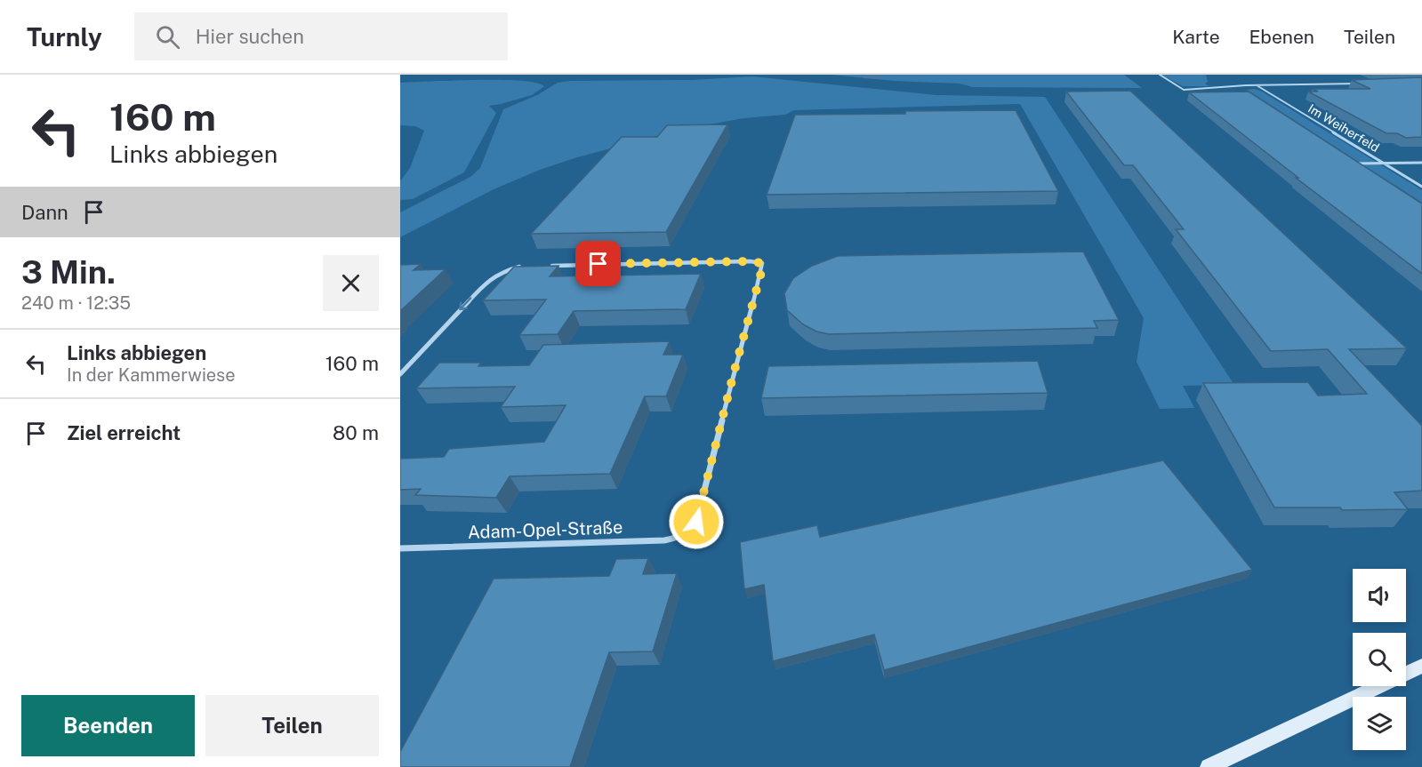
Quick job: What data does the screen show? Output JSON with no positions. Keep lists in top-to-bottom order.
{
  "streets": {
    "street": ["Im Weiherfeld", "Adam-Opel-Straße"]
  },
  "page": {
    "header": "Turnly",
    "search": "Hier suchen",
    "nav": ["Karte", "Ebenen", "Teilen"],
    "turn": ["160 m", "Links abbiegen"],
    "then": "Dann",
    "heading": ["3 Min.", "240 m · 12:35"],
    "list": [
      {
        "name": "Links abbiegen",
        "note": "In der Kammerwiese",
        "value": "160 m"
      },
      {
        "name": "Ziel erreicht",
        "value": "80 m"
      }
    ],
    "buttons": ["Beenden", "Teilen"]
  }
}
